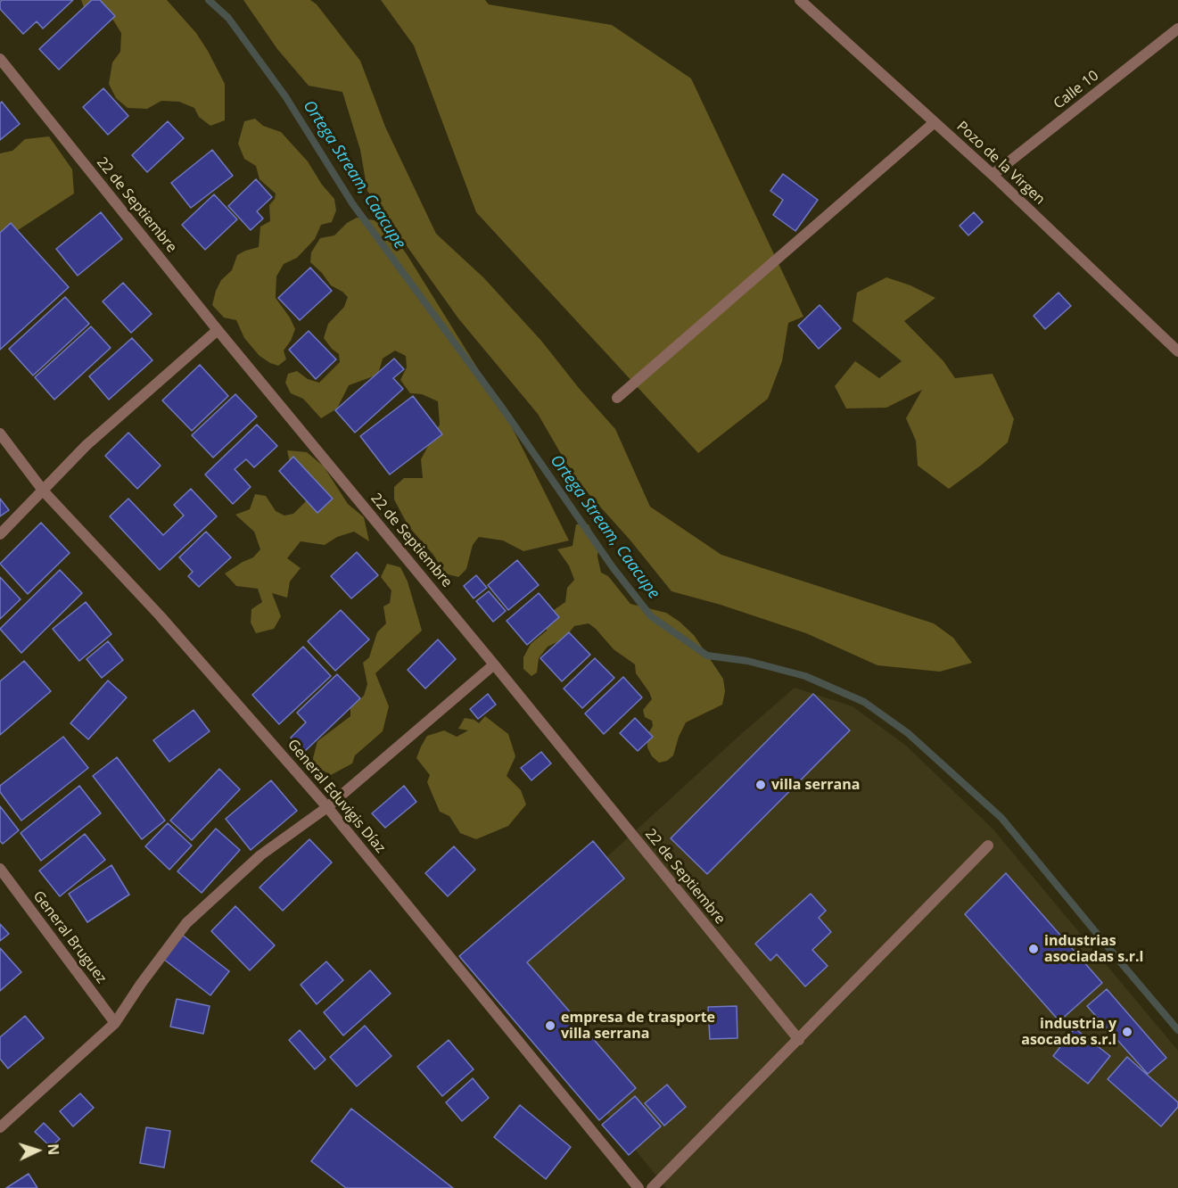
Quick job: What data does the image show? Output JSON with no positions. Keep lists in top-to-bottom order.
{
  "streets": {
    "street": [
      "Calle 10",
      "Pozo de la Virgen",
      "22 de Septiembre",
      "General Eduvigis Díaz",
      "General Bruguez"
    ]
  },
  "crossings": [
    ["Calle 10", "Pozo de la Virgen"]
  ],
  "water": ["Ortega Stream, Caacupe"],
  "places": [
    "villa serrana",
    "industrias asociadas s.r.l",
    "empresa de trasporte villa serrana",
    "industria y asocados s.r.l"
  ],
  "north": "right"
}
